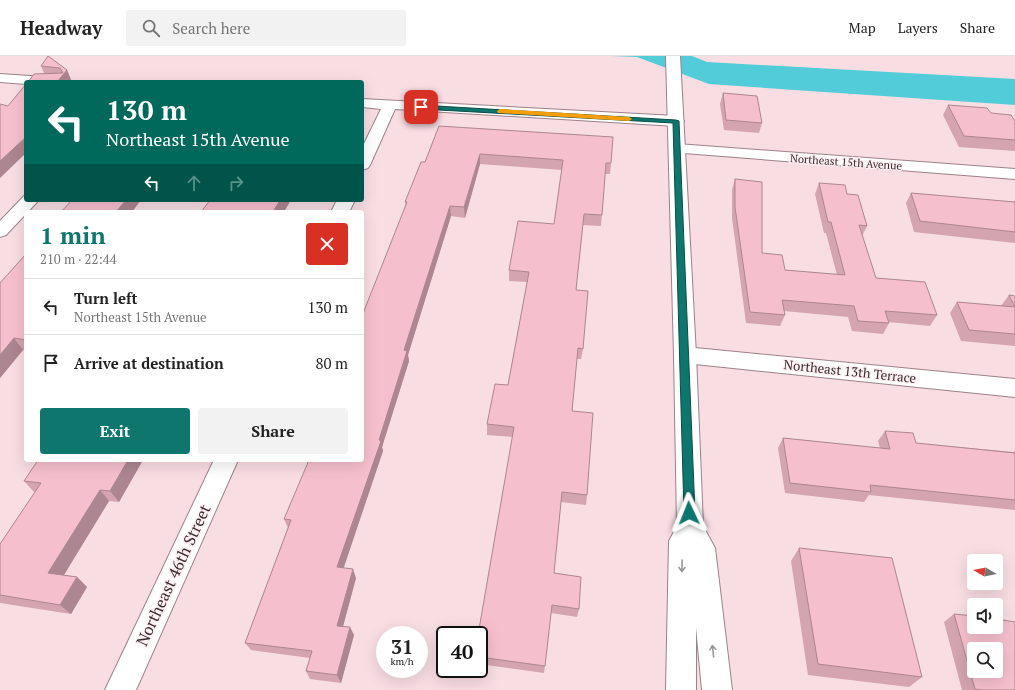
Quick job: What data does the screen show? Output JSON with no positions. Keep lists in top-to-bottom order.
{
  "streets": {
    "street": ["Northeast 15th Avenue", "Northeast 13th Terrace", "Northeast 46th Street"]
  },
  "north": "left",
  "page": {
    "header": "Headway",
    "search": "Search here",
    "nav": ["Map", "Layers", "Share"],
    "turn": ["130 m", "Northeast 15th Avenue"],
    "heading": ["1 min", "210 m · 22:44"],
    "list": [
      {
        "name": "Turn left",
        "note": "Northeast 15th Avenue",
        "value": "130 m"
      },
      {
        "name": "Arrive at destination",
        "value": "80 m"
      }
    ],
    "buttons": ["Exit", "Share"],
    "speed": "31 km/h",
    "limit": "40"
  }
}
